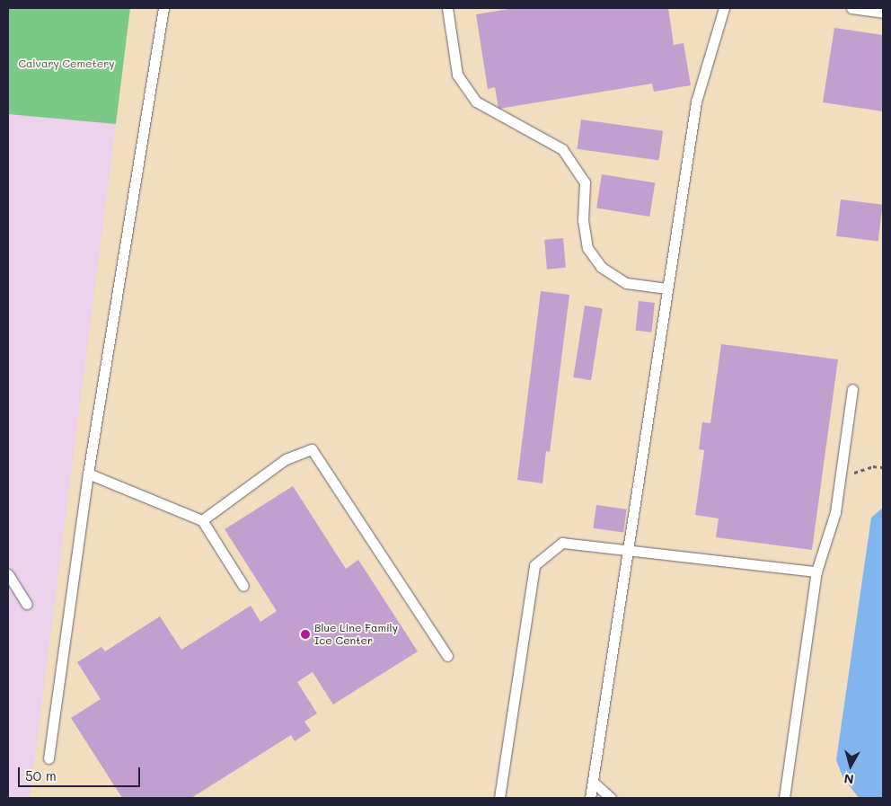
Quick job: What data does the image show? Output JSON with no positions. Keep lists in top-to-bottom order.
{
  "parks": ["Calvary Cemetery"],
  "places": ["Blue Line Family Ice Center"],
  "scale_bar": "50 m",
  "north": "bottom"
}
